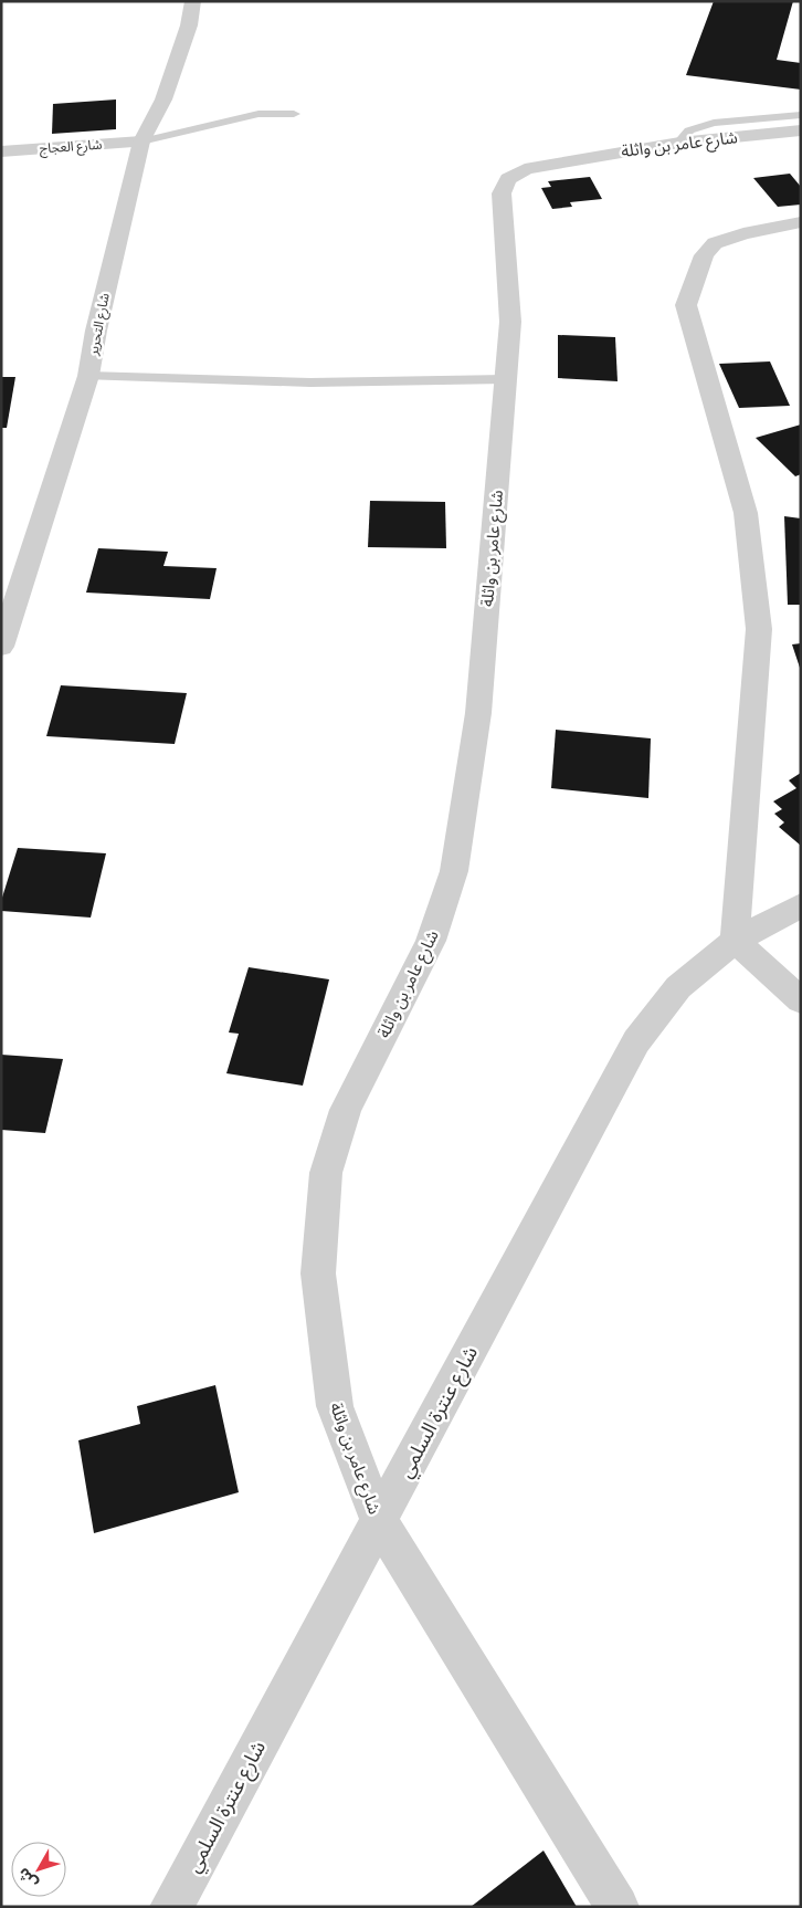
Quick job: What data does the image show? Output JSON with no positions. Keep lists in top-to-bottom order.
{
  "streets": {
    "street": [
      "شارع عامر بن واثلة",
      "شارع العجاج",
      "شارع التحرير",
      "شارع عنترة السلمي"
    ]
  },
  "crossings": [
    ["شارع عامر بن واثلة", "شارع عنترة السلمي"],
    ["شارع العجاج", "شارع التحرير"]
  ],
  "north": "bottom left"
}
